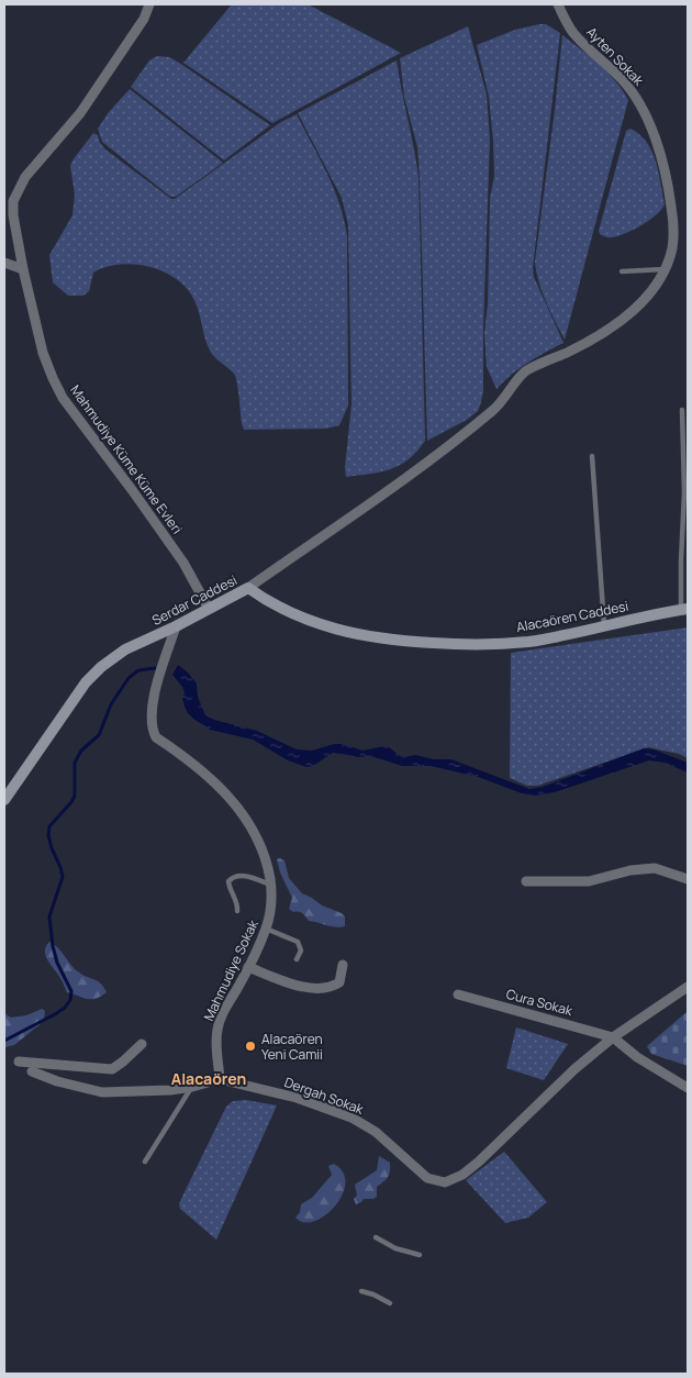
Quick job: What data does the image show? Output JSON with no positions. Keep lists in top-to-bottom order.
{
  "streets": {
    "street": [
      "Ayten Sokak",
      "Mahmudiye Küme Küme Evleri",
      "Serdar Caddesi",
      "Alacaören Caddesi",
      "Mahmudiye Sokak",
      "Cura Sokak",
      "Dergah Sokak"
    ]
  },
  "crossings": [
    ["Ayten Sokak", "Serdar Caddesi"],
    ["Mahmudiye Küme Küme Evleri", "Serdar Caddesi"],
    ["Serdar Caddesi", "Alacaören Caddesi"],
    ["Serdar Caddesi", "Mahmudiye Sokak"],
    ["Mahmudiye Sokak", "Dergah Sokak"],
    ["Cura Sokak", "Dergah Sokak"]
  ],
  "districts": ["Alacaören"],
  "places": ["Alacaören Yeni Camii"]
}
